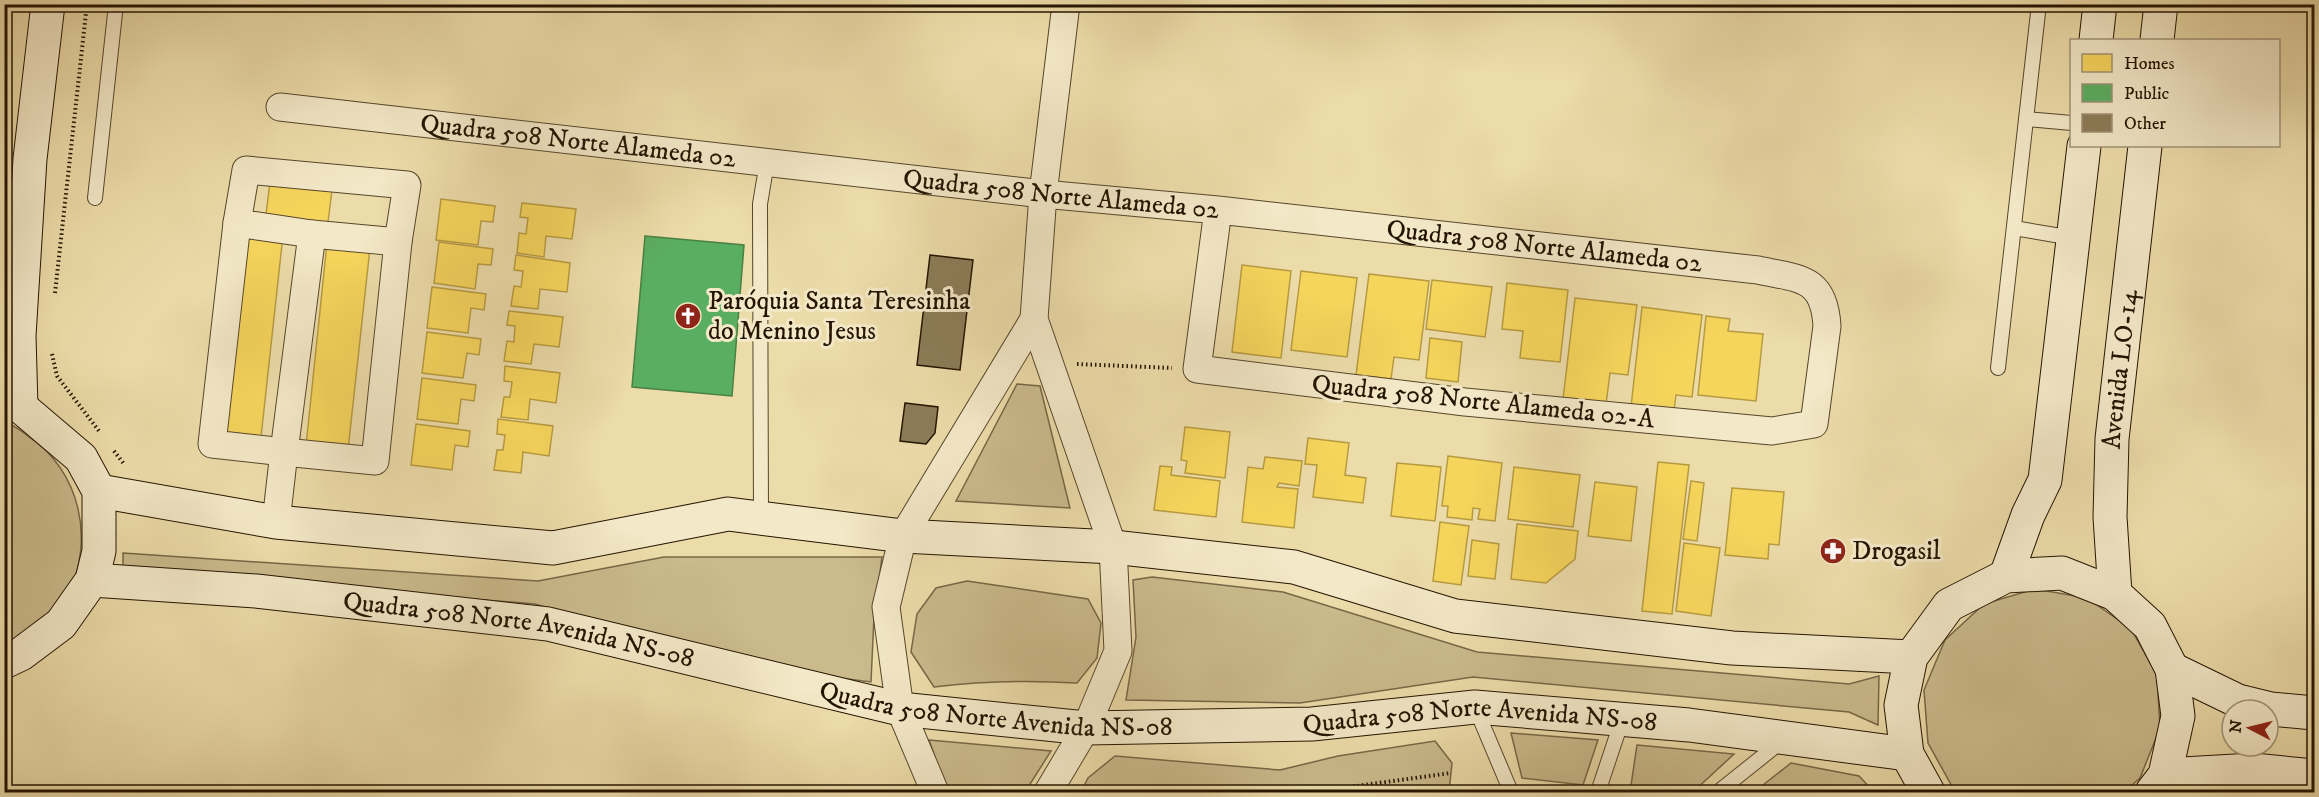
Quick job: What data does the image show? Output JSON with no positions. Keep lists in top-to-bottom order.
{
  "streets": {
    "street": [
      "Quadra 508 Norte Alameda 02",
      "Avenida LO-14",
      "Quadra 508 Norte Alameda 02-A",
      "Quadra 508 Norte Avenida NS-08"
    ]
  },
  "crossings": [
    ["Quadra 508 Norte Alameda 02", "Quadra 508 Norte Alameda 02-A"]
  ],
  "places": {
    "church": ["Paróquia Santa Teresinha do Menino Jesus"],
    "pharmacy": ["Drogasil"]
  },
  "legend": ["Homes", "Public", "Other"],
  "north": "left"
}
